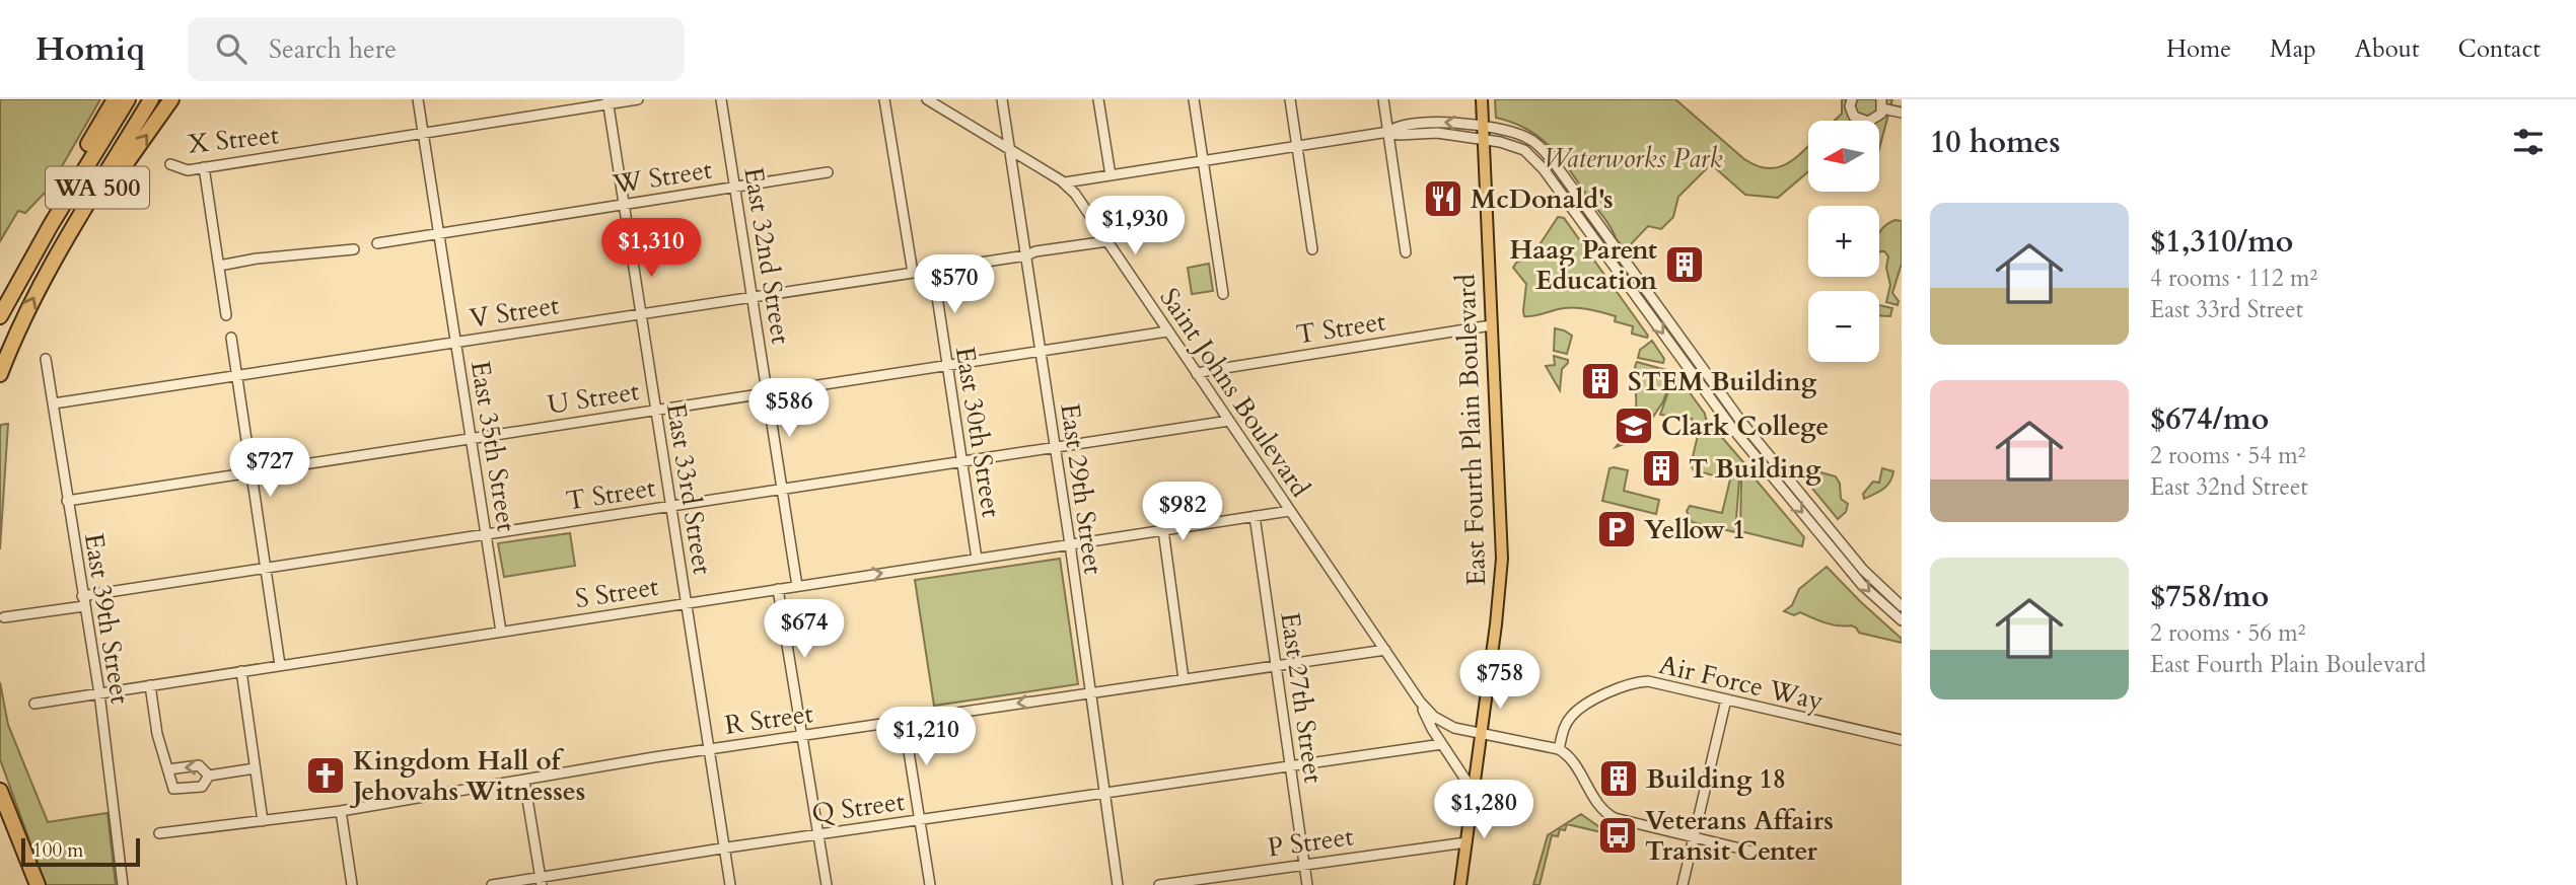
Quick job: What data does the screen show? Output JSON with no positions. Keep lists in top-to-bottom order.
{
  "streets": {
    "highway": ["WA 500"],
    "main road": ["East Fourth Plain Boulevard"],
    "street": [
      "X Street",
      "W Street",
      "East 32nd Street",
      "V Street",
      "T Street",
      "Saint Johns Boulevard",
      "U Street",
      "East 30th Street",
      "East 35th Street",
      "East 33rd Street",
      "East 29th Street",
      "S Street",
      "East 39th Street",
      "Air Force Way",
      "East 27th Street",
      "R Street",
      "Q Street",
      "P Street"
    ]
  },
  "crossings": [
    ["X Street", "East 35th Street"],
    ["X Street", "East 33rd Street"],
    ["W Street", "East 32nd Street"],
    ["W Street", "East 35th Street"],
    ["W Street", "East 33rd Street"],
    ["East 32nd Street", "V Street"],
    ["East 32nd Street", "T Street"],
    ["East 32nd Street", "U Street"],
    ["East 32nd Street", "S Street"],
    ["V Street", "Saint Johns Boulevard"],
    ["V Street", "East 30th Street"],
    ["V Street", "East 35th Street"],
    ["V Street", "East 33rd Street"],
    ["V Street", "East 29th Street"],
    ["V Street", "East 39th Street"],
    ["T Street", "Saint Johns Boulevard"],
    ["T Street", "East Fourth Plain Boulevard"],
    ["T Street", "East 30th Street"],
    ["T Street", "East 35th Street"],
    ["T Street", "East 33rd Street"],
    ["T Street", "East 29th Street"],
    ["T Street", "East 39th Street"],
    ["Saint Johns Boulevard", "U Street"],
    ["Saint Johns Boulevard", "East Fourth Plain Boulevard"],
    ["Saint Johns Boulevard", "East 29th Street"],
    ["Saint Johns Boulevard", "S Street"],
    ["Saint Johns Boulevard", "Air Force Way"],
    ["Saint Johns Boulevard", "R Street"],
    ["U Street", "East 30th Street"],
    ["U Street", "East 35th Street"],
    ["U Street", "East 33rd Street"],
    ["U Street", "East 29th Street"],
    ["U Street", "East 39th Street"],
    ["East Fourth Plain Boulevard", "P Street"],
    ["East 30th Street", "S Street"],
    ["East 35th Street", "S Street"],
    ["East 33rd Street", "S Street"],
    ["East 33rd Street", "R Street"],
    ["East 33rd Street", "Q Street"],
    ["East 29th Street", "S Street"],
    ["East 29th Street", "R Street"],
    ["East 29th Street", "Q Street"],
    ["S Street", "East 39th Street"],
    ["S Street", "East 27th Street"],
    ["East 27th Street", "R Street"],
    ["East 27th Street", "Q Street"],
    ["East 27th Street", "P Street"]
  ],
  "parks": ["Waterworks Park"],
  "places": {
    "restaurant": ["McDonald's"],
    "building": [
      "Haag Parent Education",
      "STEM Building",
      "T Building",
      "Building 18"
    ],
    "school or university": ["Clark College"],
    "parking": ["Yellow 1"],
    "church": ["Kingdom Hall of Jehovahs Witnesses"],
    "bus stop": ["Veterans Affairs Transit Center"]
  },
  "scale_bar": "100 m",
  "north": "left",
  "page": {
    "header": "Homiq",
    "search": "Search here",
    "nav": [
      "Home",
      "Map",
      "About",
      "Contact"
    ],
    "heading": "10 homes",
    "map_buttons": ["+", "−"],
    "list": [
      {
        "name": "$1,310/mo",
        "note": "4 rooms · 112 m² · East 33rd Street"
      },
      {
        "name": "$674/mo",
        "note": "2 rooms · 54 m² · East 32nd Street"
      },
      {
        "name": "$758/mo",
        "note": "2 rooms · 56 m² · East Fourth Plain Boulevard"
      }
    ],
    "price": [
      "$1,930",
      "$1,310",
      "$570",
      "$586",
      "$727",
      "$982",
      "$674",
      "$758",
      "$1,210",
      "$1,280"
    ],
    "scale": "100 m"
  }
}
